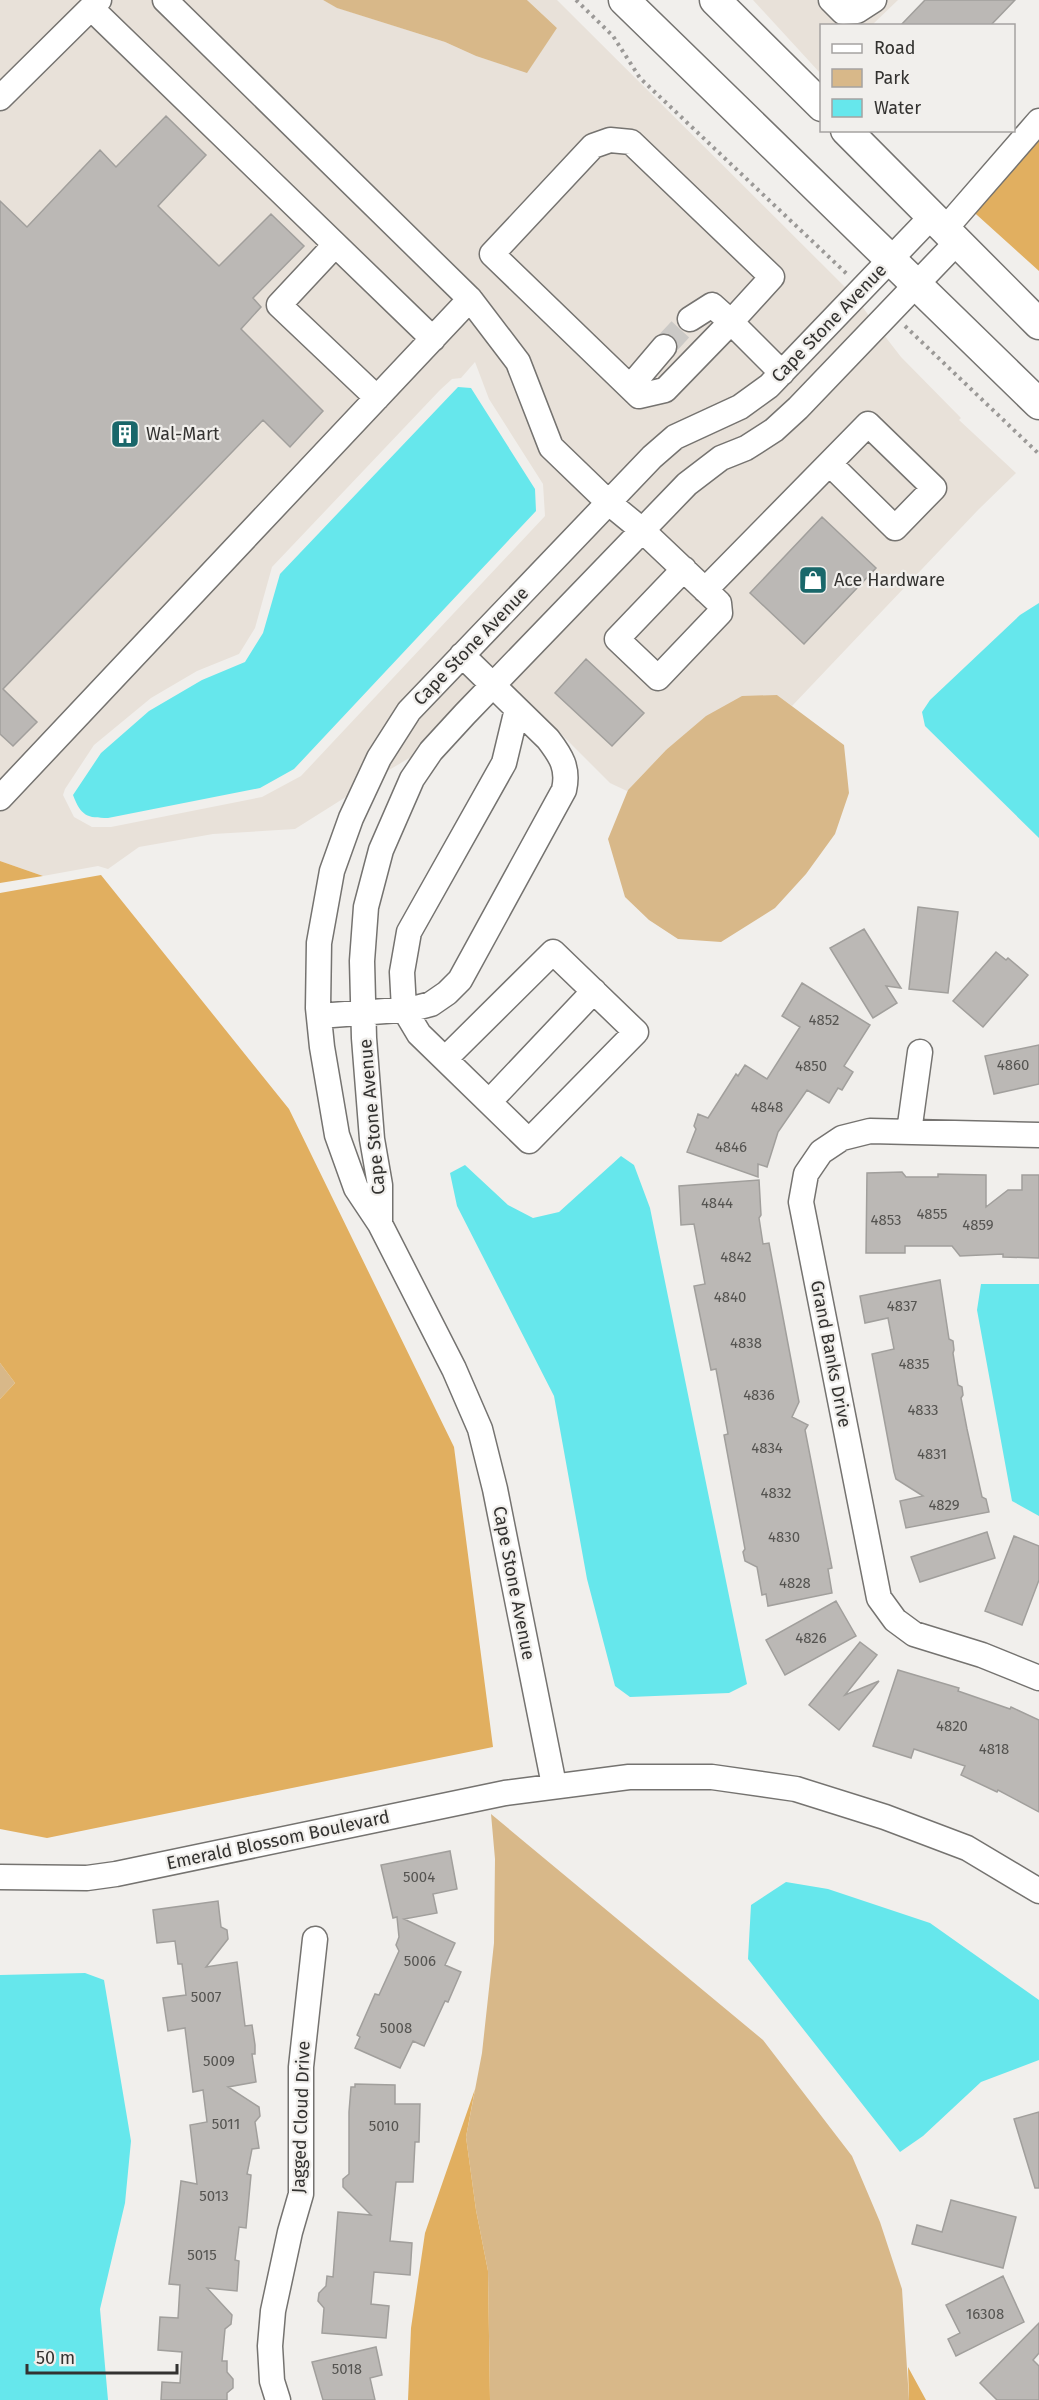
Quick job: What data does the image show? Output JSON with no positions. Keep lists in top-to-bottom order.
{
  "streets": {
    "street": [
      "Cape Stone Avenue",
      "Grand Banks Drive",
      "Emerald Blossom Boulevard",
      "Jagged Cloud Drive"
    ]
  },
  "crossings": [
    ["Cape Stone Avenue", "Emerald Blossom Boulevard"]
  ],
  "places": {
    "building": ["Wal-Mart"],
    "shop": ["Ace Hardware"]
  },
  "house_numbers": [
    "4852",
    "4860",
    "4850",
    "4848",
    "4846",
    "4844",
    "4855",
    "4853",
    "4859",
    "4842",
    "4840",
    "4837",
    "4838",
    "4835",
    "4836",
    "4833",
    "4834",
    "4831",
    "4832",
    "4829",
    "4830",
    "4828",
    "4826",
    "4820",
    "4818",
    "5004",
    "5006",
    "5007",
    "5008",
    "5009",
    "5011",
    "5010",
    "5013",
    "5015",
    "16308",
    "5018"
  ],
  "legend": ["Road", "Park", "Water"],
  "scale_bar": "50 m"
}
